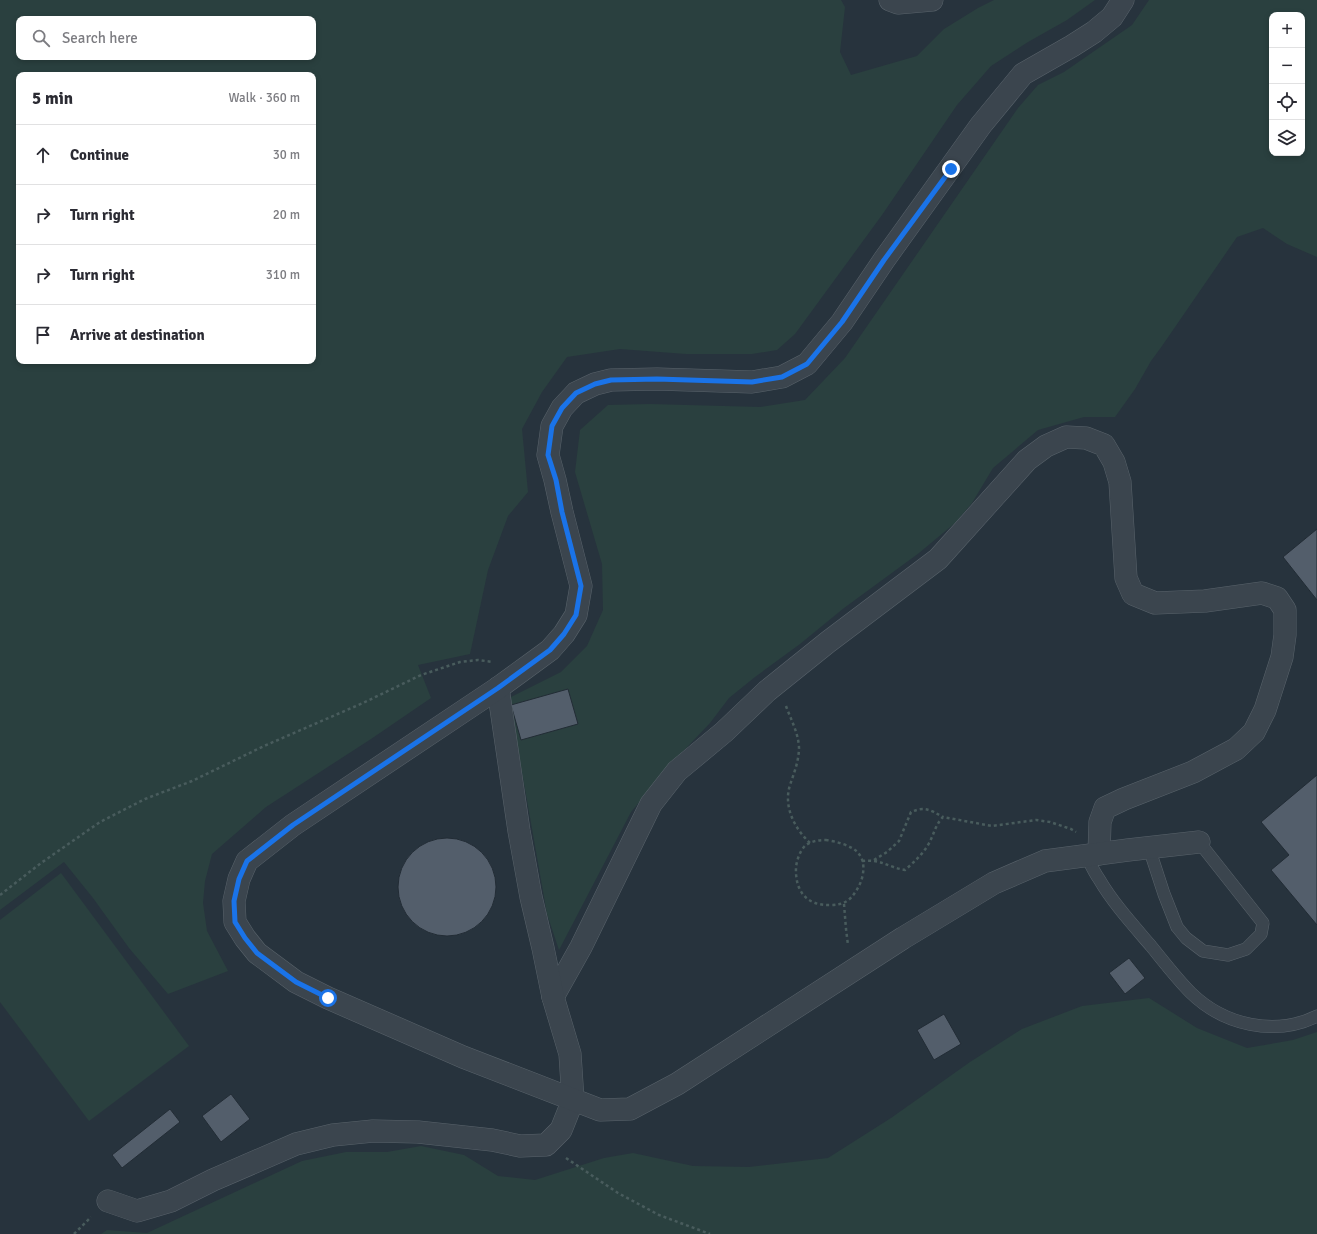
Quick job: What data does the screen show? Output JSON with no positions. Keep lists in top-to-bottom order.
{
  "page": {
    "map_buttons": ["+", "−"],
    "search": "Search here",
    "heading": ["5 min", "Walk · 360 m"],
    "list": [
      ["Continue", "30 m"],
      ["Turn right", "20 m"],
      ["Turn right", "310 m"],
      "Arrive at destination"
    ]
  }
}
